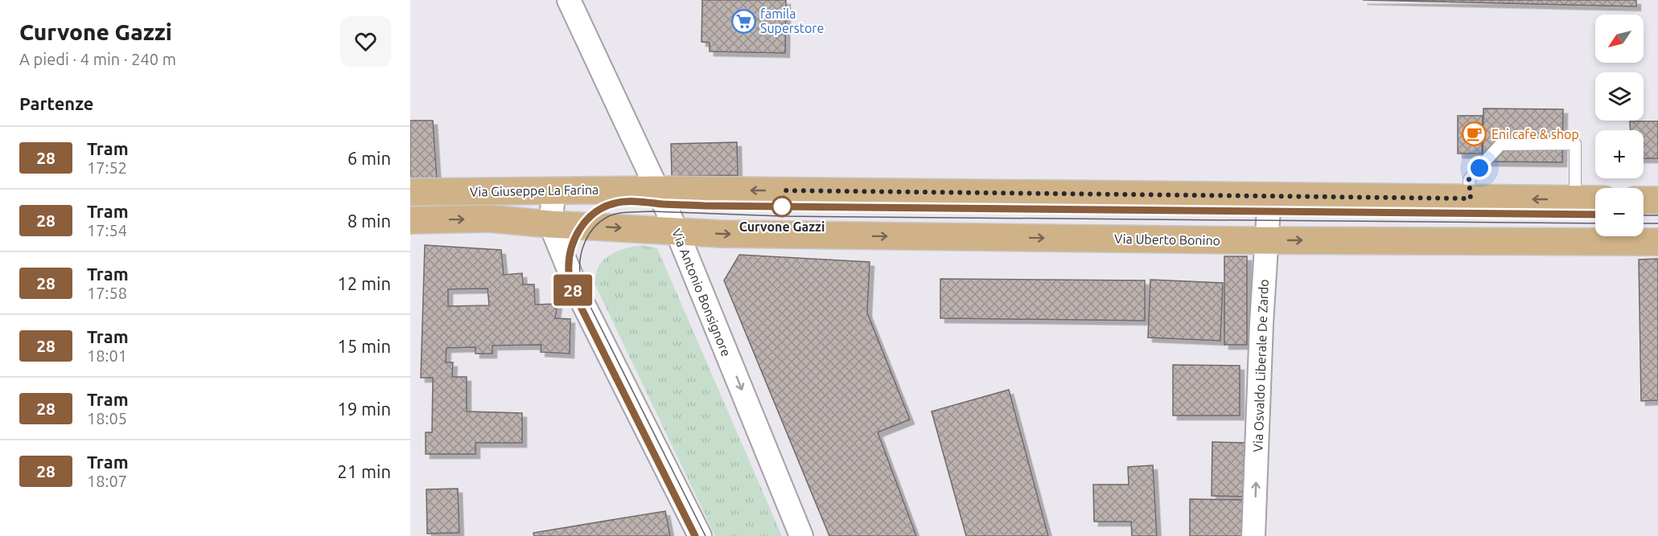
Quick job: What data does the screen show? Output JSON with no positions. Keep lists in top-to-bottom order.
{
  "streets": {
    "main road": ["Via Giuseppe La Farina", "Via Uberto Bonino"],
    "street": ["Via Antonio Bonsignore", "Via Osvaldo Liberale De Zardo"]
  },
  "crossings": [
    ["Via Giuseppe La Farina", "Via Uberto Bonino"],
    ["Via Giuseppe La Farina", "Via Antonio Bonsignore"],
    ["Via Uberto Bonino", "Via Antonio Bonsignore"],
    ["Via Uberto Bonino", "Via Osvaldo Liberale De Zardo"]
  ],
  "one_way": ["Via Osvaldo Liberale De Zardo"],
  "places": {
    "supermarket": ["famila Superstore"],
    "cafe": ["Eni cafe & shop"],
    "other": ["Curvone Gazzi"]
  },
  "lines": ["tram line 28"],
  "north": "bottom left",
  "page": {
    "heading": [
      ["Curvone Gazzi", "A piedi · 4 min · 240 m"],
      "Partenze"
    ],
    "on_map": "28",
    "map_buttons": ["+", "−"],
    "list": [
      {
        "mark": "28",
        "name": "Tram",
        "note": "17:52",
        "value": "6 min"
      },
      {
        "mark": "28",
        "name": "Tram",
        "note": "17:54",
        "value": "8 min"
      },
      {
        "mark": "28",
        "name": "Tram",
        "note": "17:58",
        "value": "12 min"
      },
      {
        "mark": "28",
        "name": "Tram",
        "note": "18:01",
        "value": "15 min"
      },
      {
        "mark": "28",
        "name": "Tram",
        "note": "18:05",
        "value": "19 min"
      },
      {
        "mark": "28",
        "name": "Tram",
        "note": "18:07",
        "value": "21 min"
      }
    ]
  }
}
